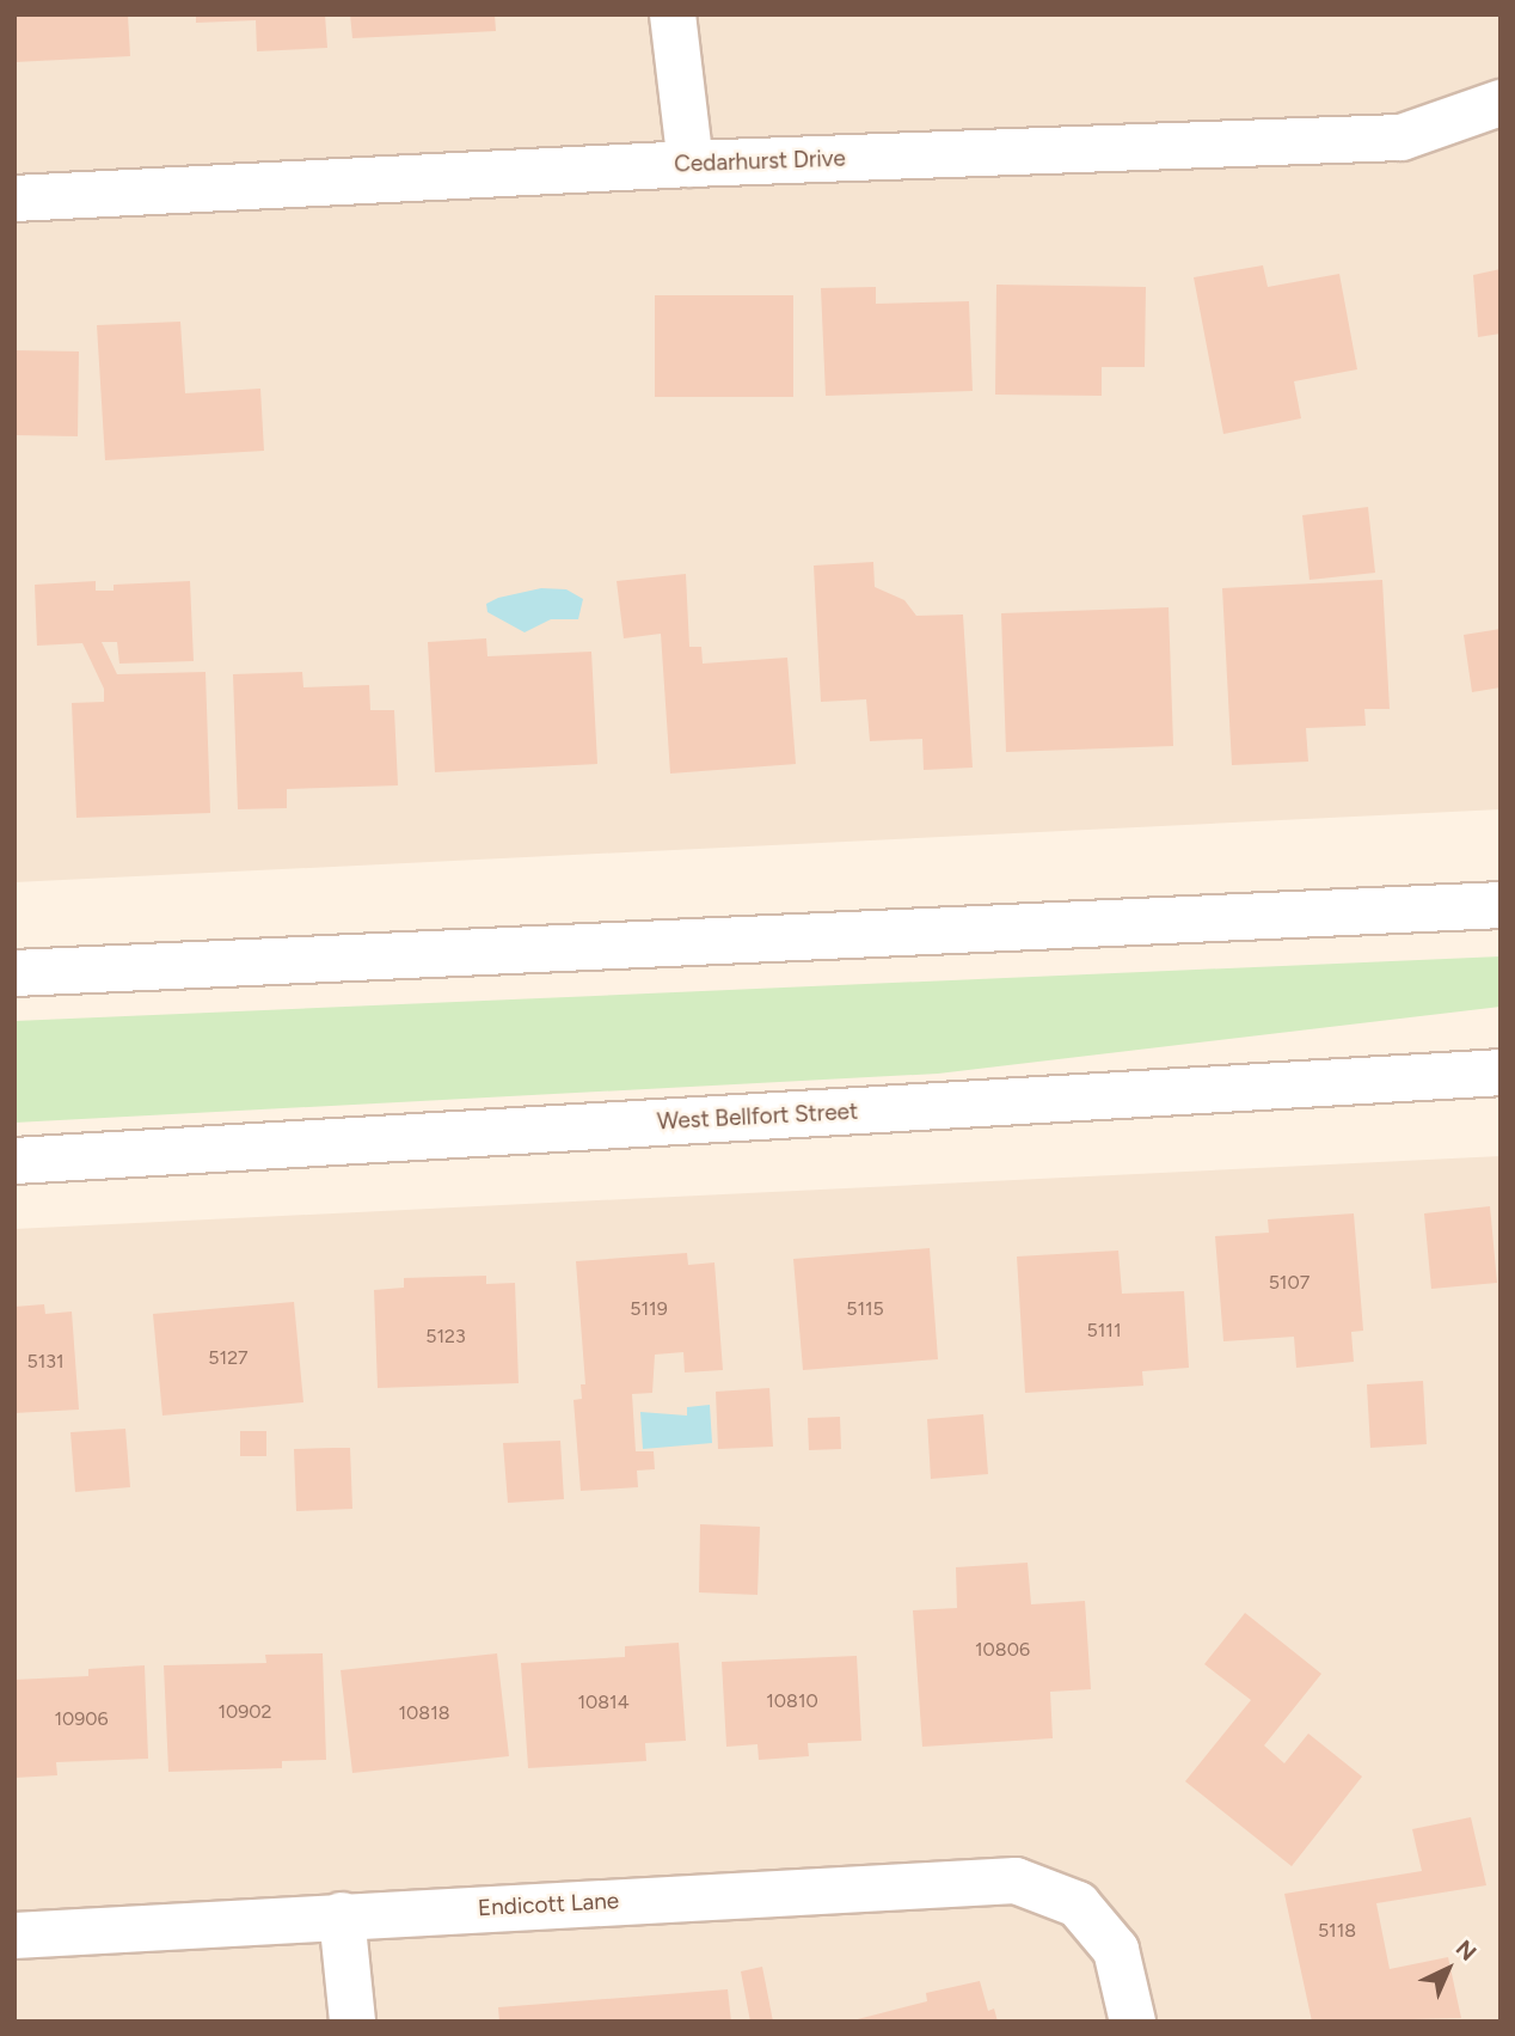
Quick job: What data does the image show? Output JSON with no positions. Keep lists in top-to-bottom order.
{
  "streets": {
    "street": ["Cedarhurst Drive", "West Bellfort Street", "Endicott Lane"]
  },
  "house_numbers": [
    "5107",
    "5119",
    "5115",
    "5111",
    "5123",
    "5127",
    "5131",
    "10806",
    "10810",
    "10814",
    "10902",
    "10818",
    "10906",
    "5118"
  ],
  "north": "top right"
}
